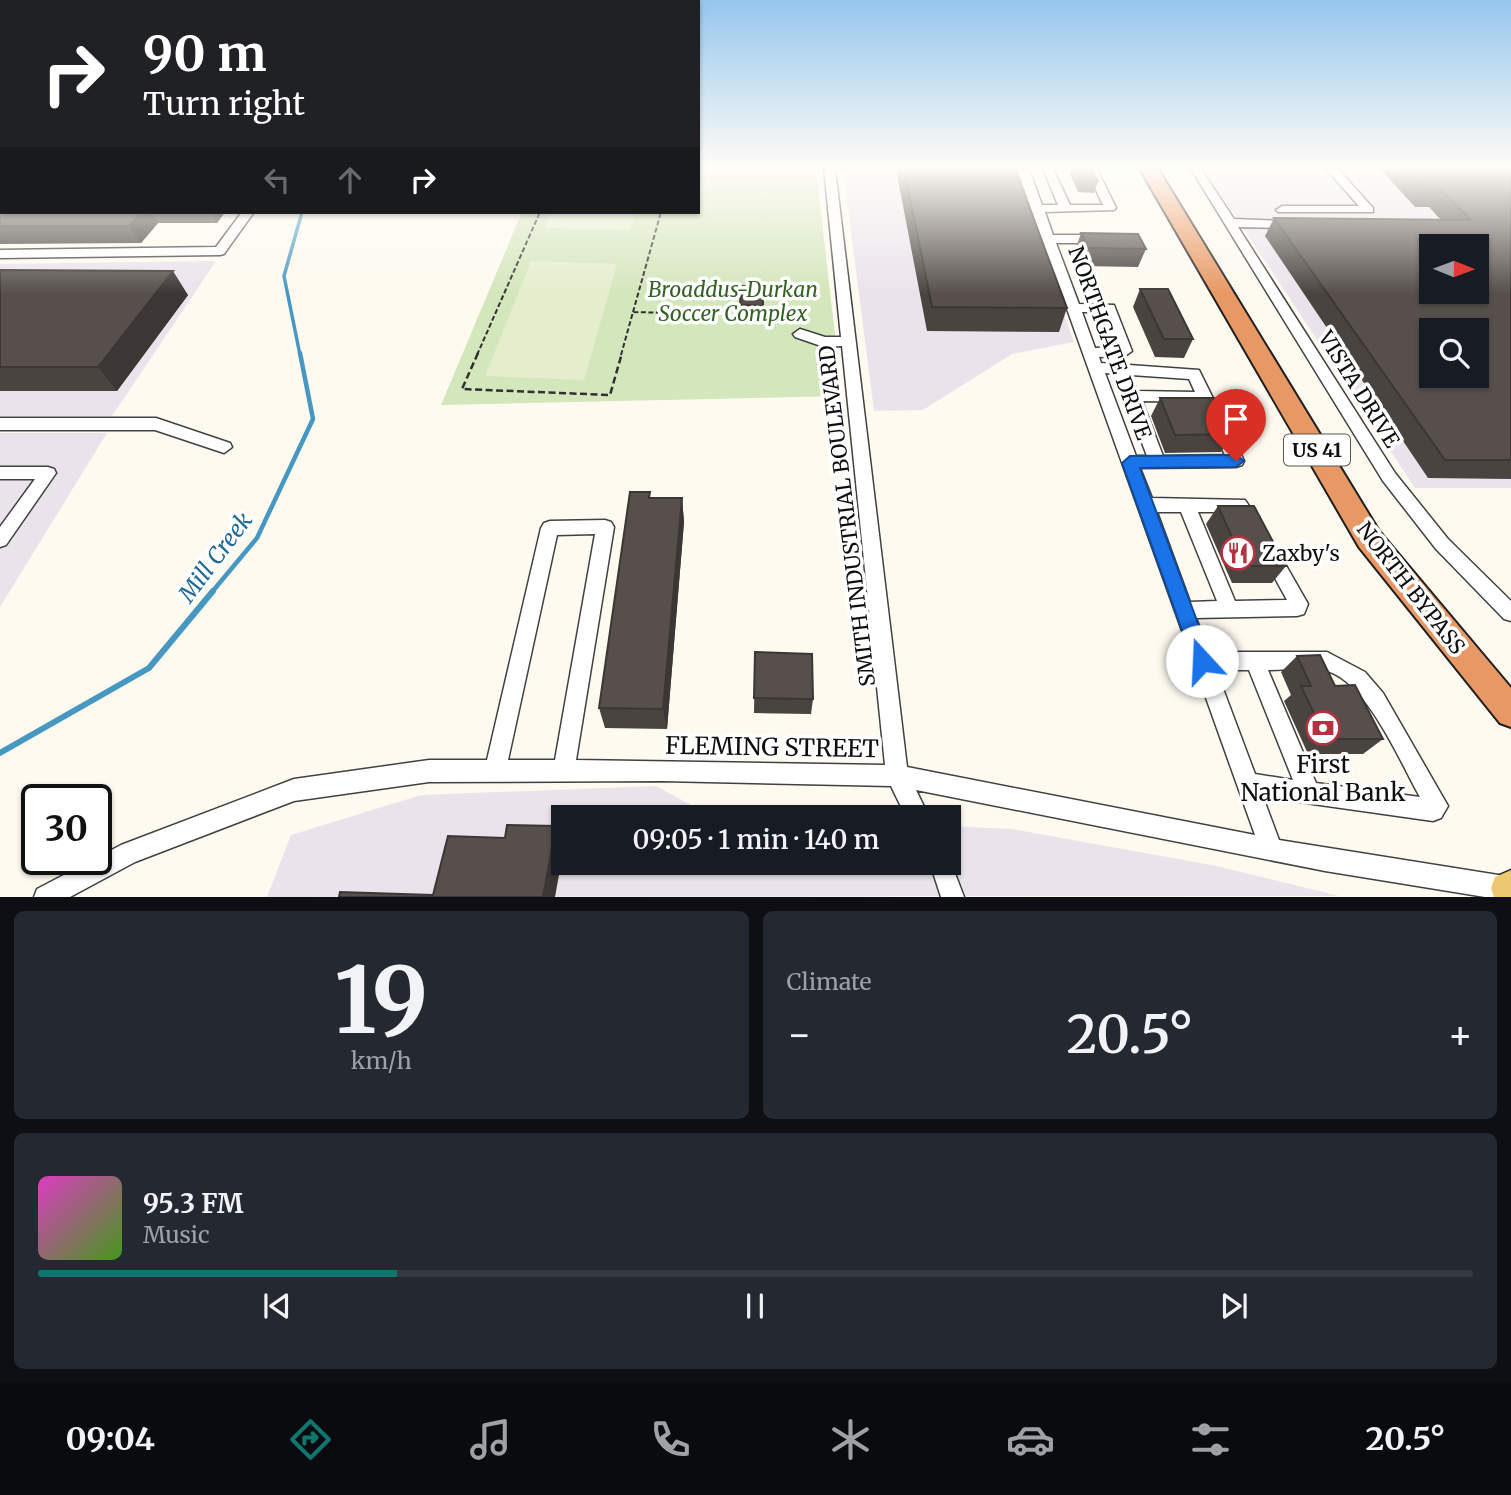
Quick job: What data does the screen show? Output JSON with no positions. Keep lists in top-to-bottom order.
{
  "streets": {
    "highway": ["US 41", "NORTH BYPASS"],
    "street": [
      "NORTHGATE DRIVE",
      "VISTA DRIVE",
      "SMITH INDUSTRIAL BOULEVARD",
      "FLEMING STREET"
    ]
  },
  "crossings": [
    ["NORTHGATE DRIVE", "FLEMING STREET"],
    ["SMITH INDUSTRIAL BOULEVARD", "FLEMING STREET"]
  ],
  "water": ["Mill Creek"],
  "parks": ["Broaddus-Durkan Soccer Complex"],
  "places": {
    "restaurant": ["Zaxby's"],
    "bank": ["First National Bank"]
  },
  "north": "right",
  "page": {
    "turn": ["90 m", "Turn right"],
    "limit": "30",
    "trip": "09:05 · 1 min · 140 m",
    "tile": [
      ["19", "km/h"],
      "Climate"
    ],
    "heat": ["−", "20.5°", "+"],
    "song": ["95.3 FM", "Music"],
    "tabs": ["09:04", "20.5°"]
  }
}
